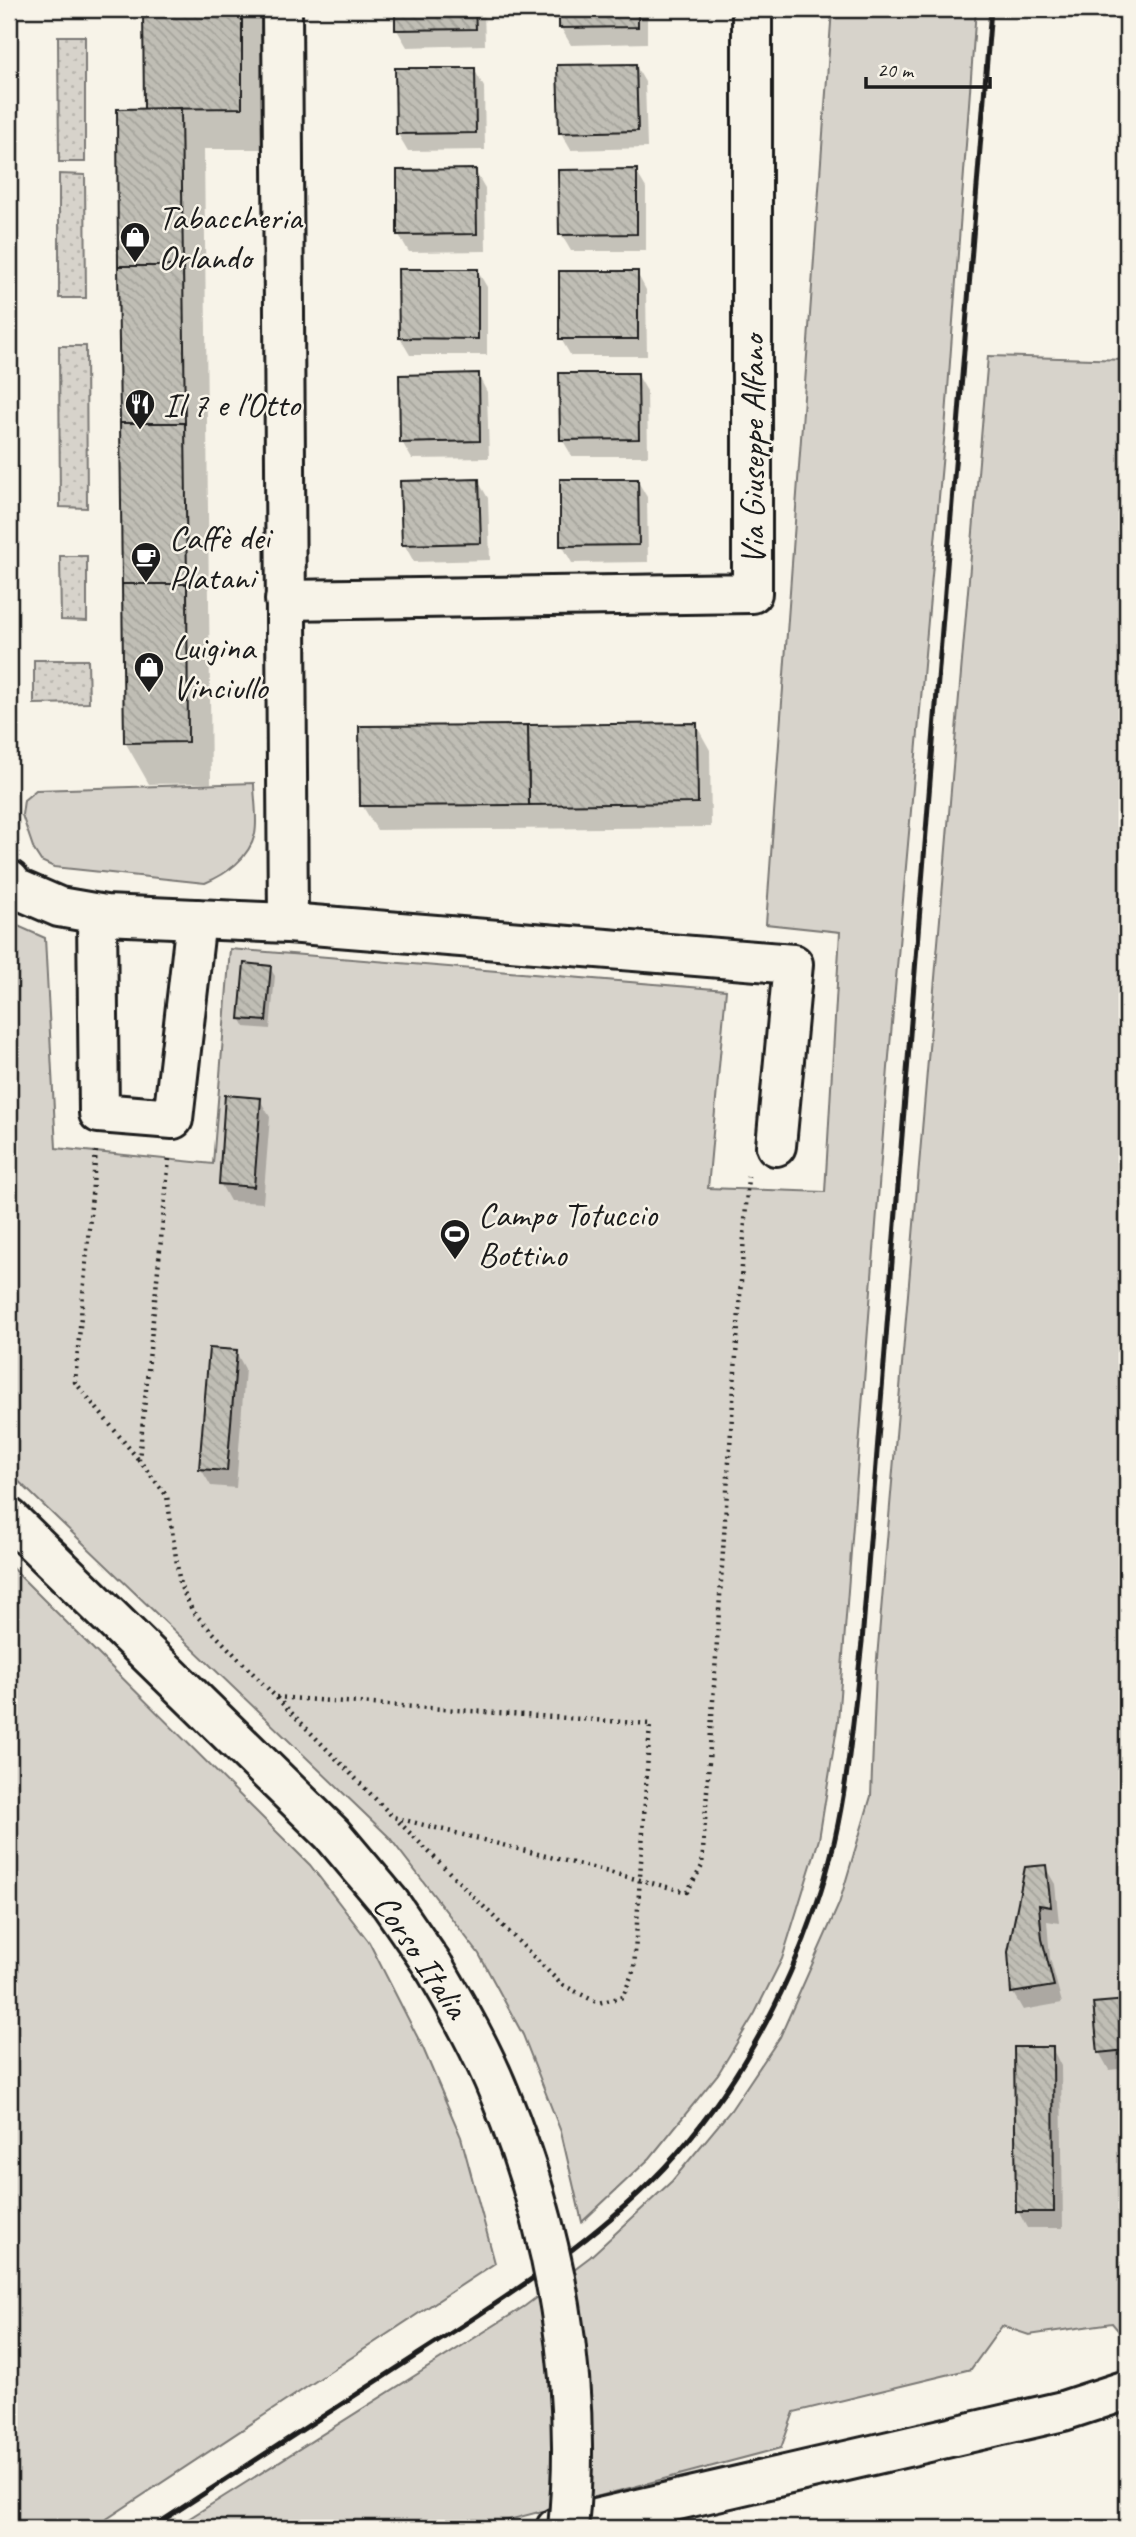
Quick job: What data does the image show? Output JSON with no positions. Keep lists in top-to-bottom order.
{
  "streets": {
    "street": ["Via Giuseppe Alfano", "Corso Italia"]
  },
  "places": {
    "shop": ["Tabaccheria Orlando", "Luigina Vinciullo"],
    "restaurant": ["Il 7 e l'Otto"],
    "cafe": ["Caffè dei Platani"],
    "sports": ["Campo Totuccio Bottino"]
  },
  "scale_bar": "20 m"
}
